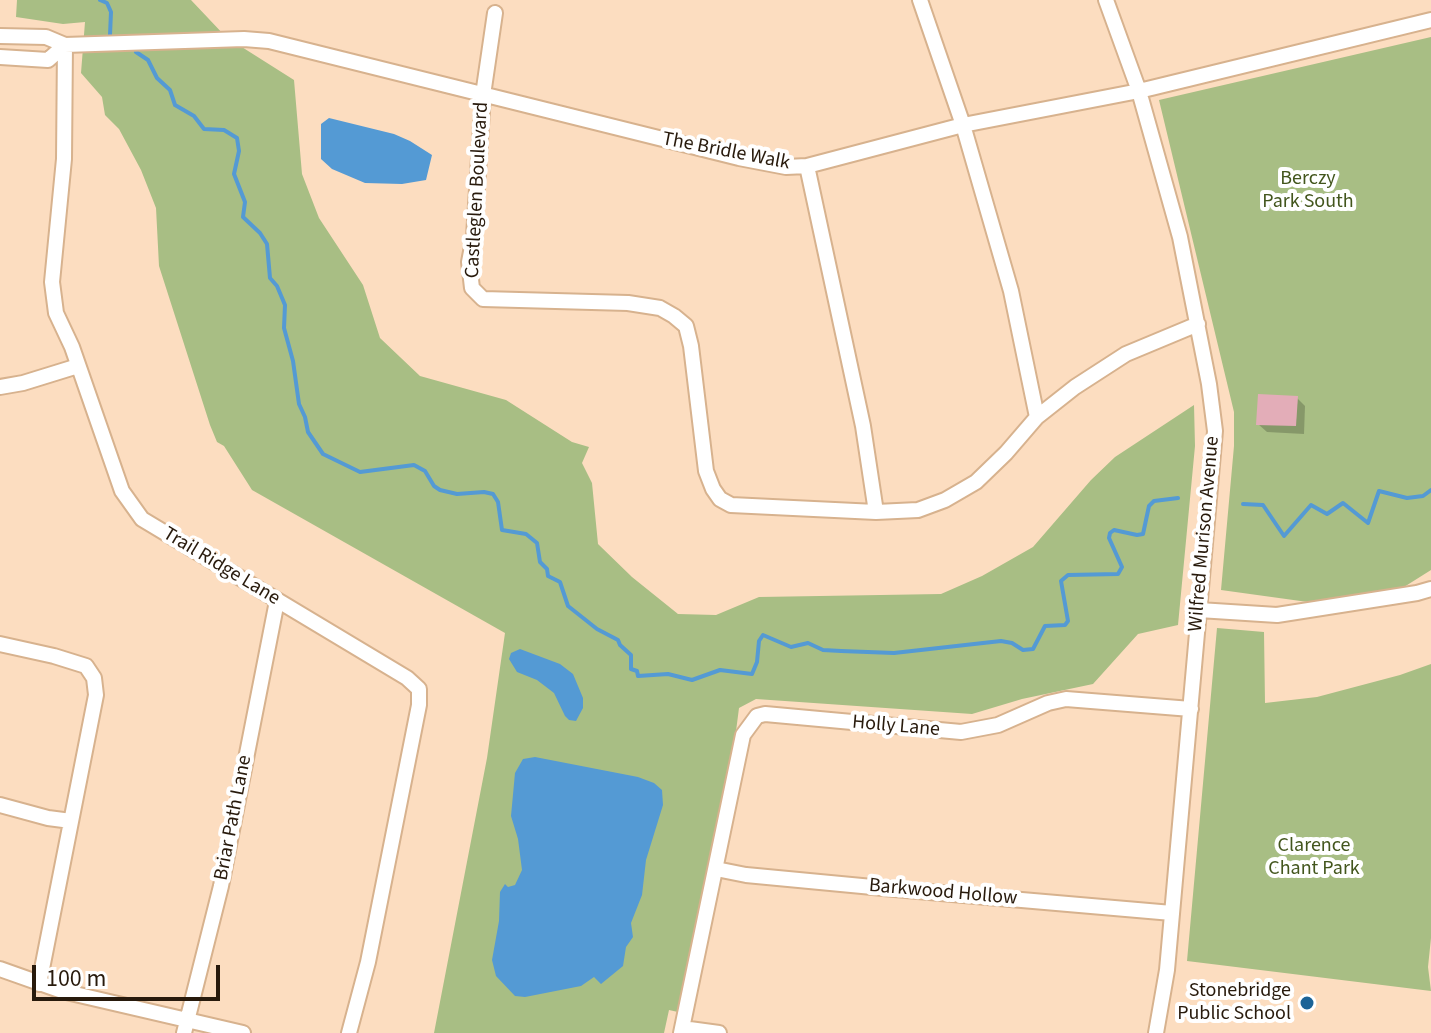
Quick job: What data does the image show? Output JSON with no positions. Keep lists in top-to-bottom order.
{
  "streets": {
    "street": [
      "The Bridle Walk",
      "Castleglen Boulevard",
      "Wilfred Murison Avenue",
      "Trail Ridge Lane",
      "Holly Lane",
      "Briar Path Lane",
      "Barkwood Hollow"
    ]
  },
  "crossings": [
    ["The Bridle Walk", "Castleglen Boulevard"],
    ["The Bridle Walk", "Wilfred Murison Avenue"],
    ["The Bridle Walk", "Trail Ridge Lane"],
    ["Castleglen Boulevard", "Wilfred Murison Avenue"],
    ["Wilfred Murison Avenue", "Holly Lane"],
    ["Wilfred Murison Avenue", "Barkwood Hollow"],
    ["Trail Ridge Lane", "Briar Path Lane"],
    ["Holly Lane", "Barkwood Hollow"]
  ],
  "parks": ["Berczy Park South", "Clarence Chant Park"],
  "places": ["Stonebridge Public School"],
  "scale_bar": "100 m"
}
